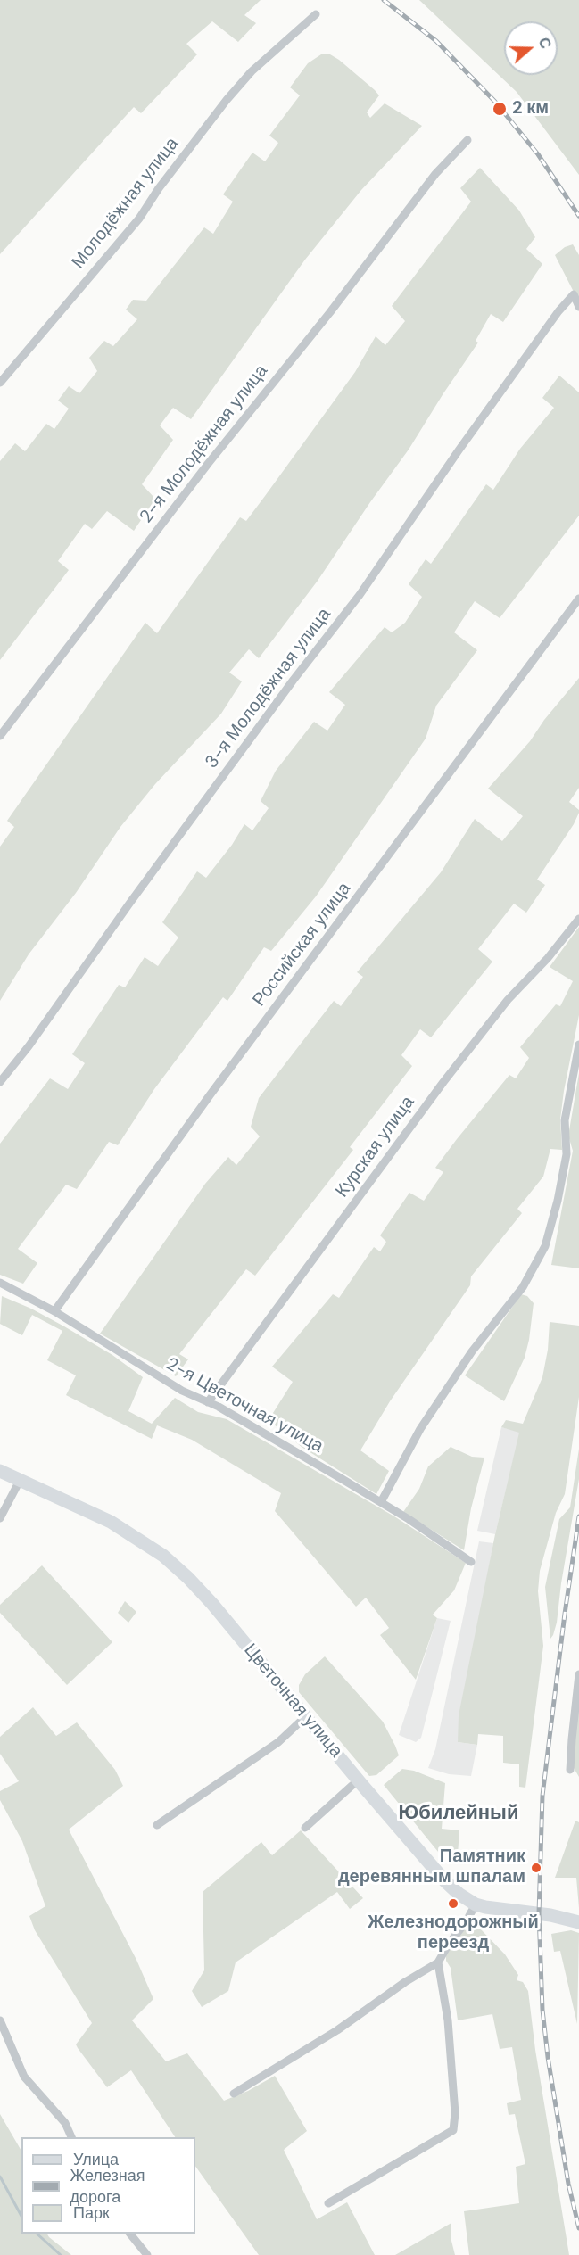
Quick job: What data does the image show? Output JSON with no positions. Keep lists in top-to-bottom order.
{
  "streets": {
    "main road": ["Цветочная улица"],
    "street": [
      "Молодёжная улица",
      "2-я Молодёжная улица",
      "3-я Молодёжная улица",
      "Российская улица",
      "Курская улица",
      "2-я Цветочная улица"
    ]
  },
  "crossings": [
    ["Российская улица", "2-я Цветочная улица"],
    ["Курская улица", "2-я Цветочная улица"]
  ],
  "districts": ["Юбилейный"],
  "places": ["2 км", "Памятник деревянным шпалам", "Железнодорожный переезд"],
  "legend": ["Улица", "Железная дорога", "Парк"],
  "north": "right"
}
